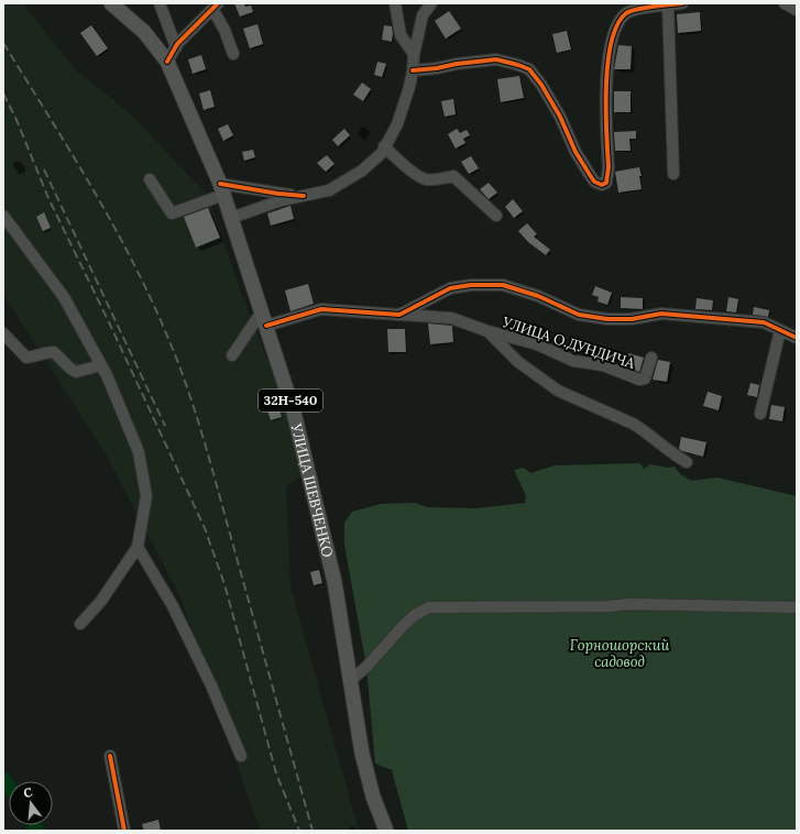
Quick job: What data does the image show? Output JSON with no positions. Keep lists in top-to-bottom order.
{
  "streets": {
    "main road": ["32Н-540", "УЛИЦА ШЕВЧЕНКО"],
    "street": ["УЛИЦА О.ДУНДИЧА"]
  },
  "crossings": [
    ["УЛИЦА О.ДУНДИЧА", "УЛИЦА ШЕВЧЕНКО"]
  ],
  "parks": ["Горношорский садовод"],
  "north": "top"
}
